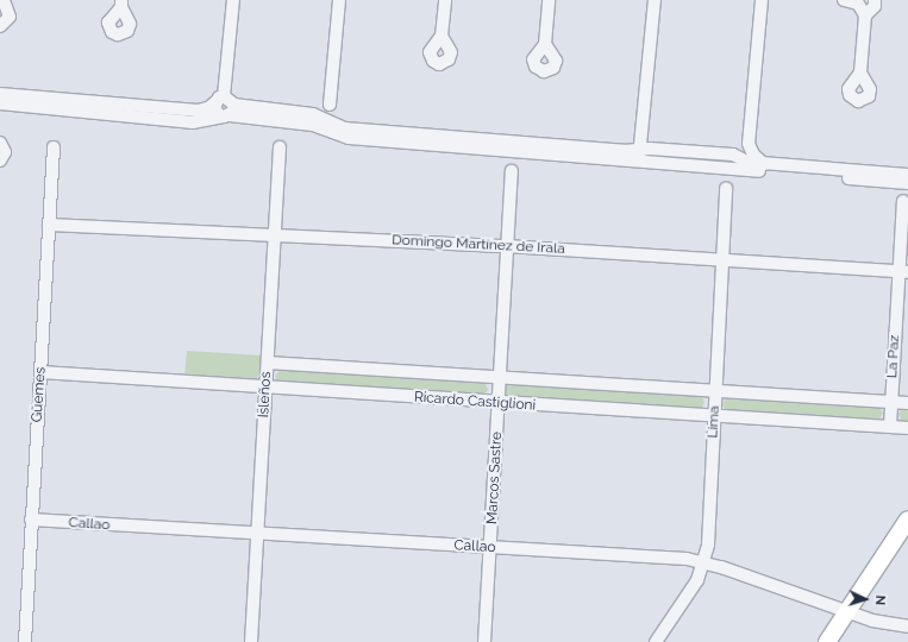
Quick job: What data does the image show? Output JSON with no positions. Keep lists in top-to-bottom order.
{
  "streets": {
    "street": [
      "Domingo Martínez de Irala",
      "La Paz",
      "Güemes",
      "Isleños",
      "Ricardo Castiglioni",
      "Lima",
      "Marcos Sastre",
      "Callao"
    ]
  },
  "crossings": [
    ["Domingo Martínez de Irala", "La Paz"],
    ["Domingo Martínez de Irala", "Güemes"],
    ["Domingo Martínez de Irala", "Isleños"],
    ["Domingo Martínez de Irala", "Lima"],
    ["Domingo Martínez de Irala", "Marcos Sastre"],
    ["La Paz", "Ricardo Castiglioni"],
    ["Güemes", "Ricardo Castiglioni"],
    ["Güemes", "Callao"],
    ["Isleños", "Ricardo Castiglioni"],
    ["Isleños", "Callao"],
    ["Ricardo Castiglioni", "Lima"],
    ["Ricardo Castiglioni", "Marcos Sastre"],
    ["Lima", "Callao"],
    ["Marcos Sastre", "Callao"]
  ],
  "north": "right"
}
